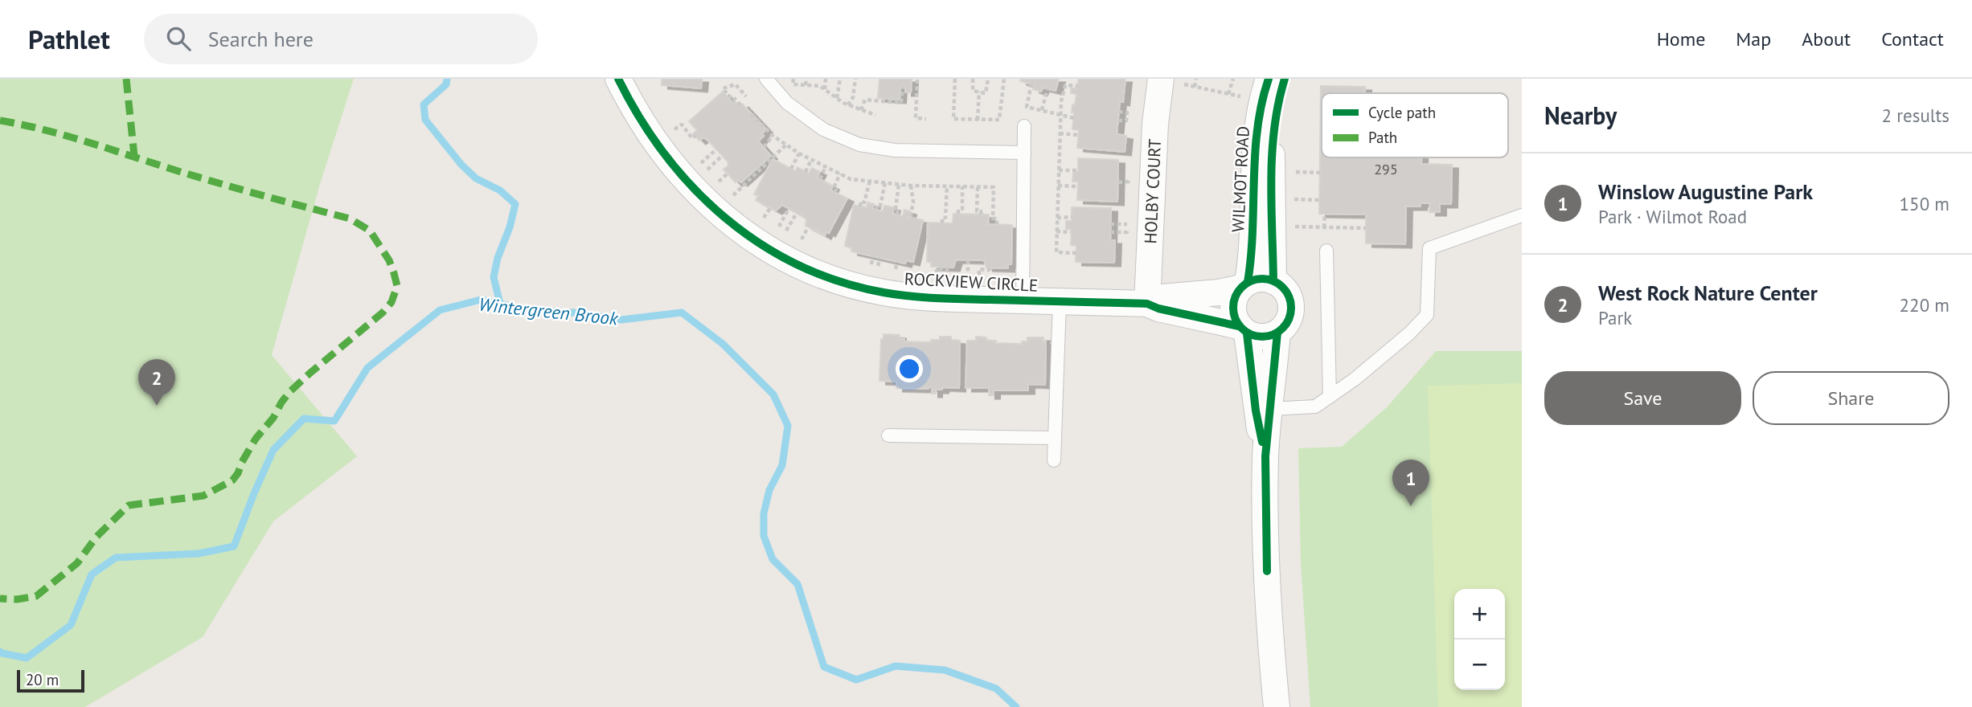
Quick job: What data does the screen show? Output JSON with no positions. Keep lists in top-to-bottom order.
{
  "streets": {
    "street": ["WILMOT ROAD", "HOLBY COURT", "ROCKVIEW CIRCLE"]
  },
  "crossings": [
    ["WILMOT ROAD", "ROCKVIEW CIRCLE"],
    ["HOLBY COURT", "ROCKVIEW CIRCLE"]
  ],
  "water": ["Wintergreen Brook"],
  "house_numbers": ["295"],
  "legend": ["Cycle path", "Path"],
  "scale_bar": "20 m",
  "page": {
    "header": "Pathlet",
    "search": "Search here",
    "nav": [
      "Home",
      "Map",
      "About",
      "Contact"
    ],
    "heading": ["Nearby", "2 results"],
    "list": [
      {
        "mark": "1",
        "name": "Winslow Augustine Park",
        "note": "Park · Wilmot Road",
        "value": "150 m"
      },
      {
        "mark": "2",
        "name": "West Rock Nature Center",
        "note": "Park",
        "value": "220 m"
      }
    ],
    "buttons": ["Save", "Share"],
    "pins": ["2", "1"],
    "map_buttons": ["+", "−"],
    "scale": "20 m"
  }
}
